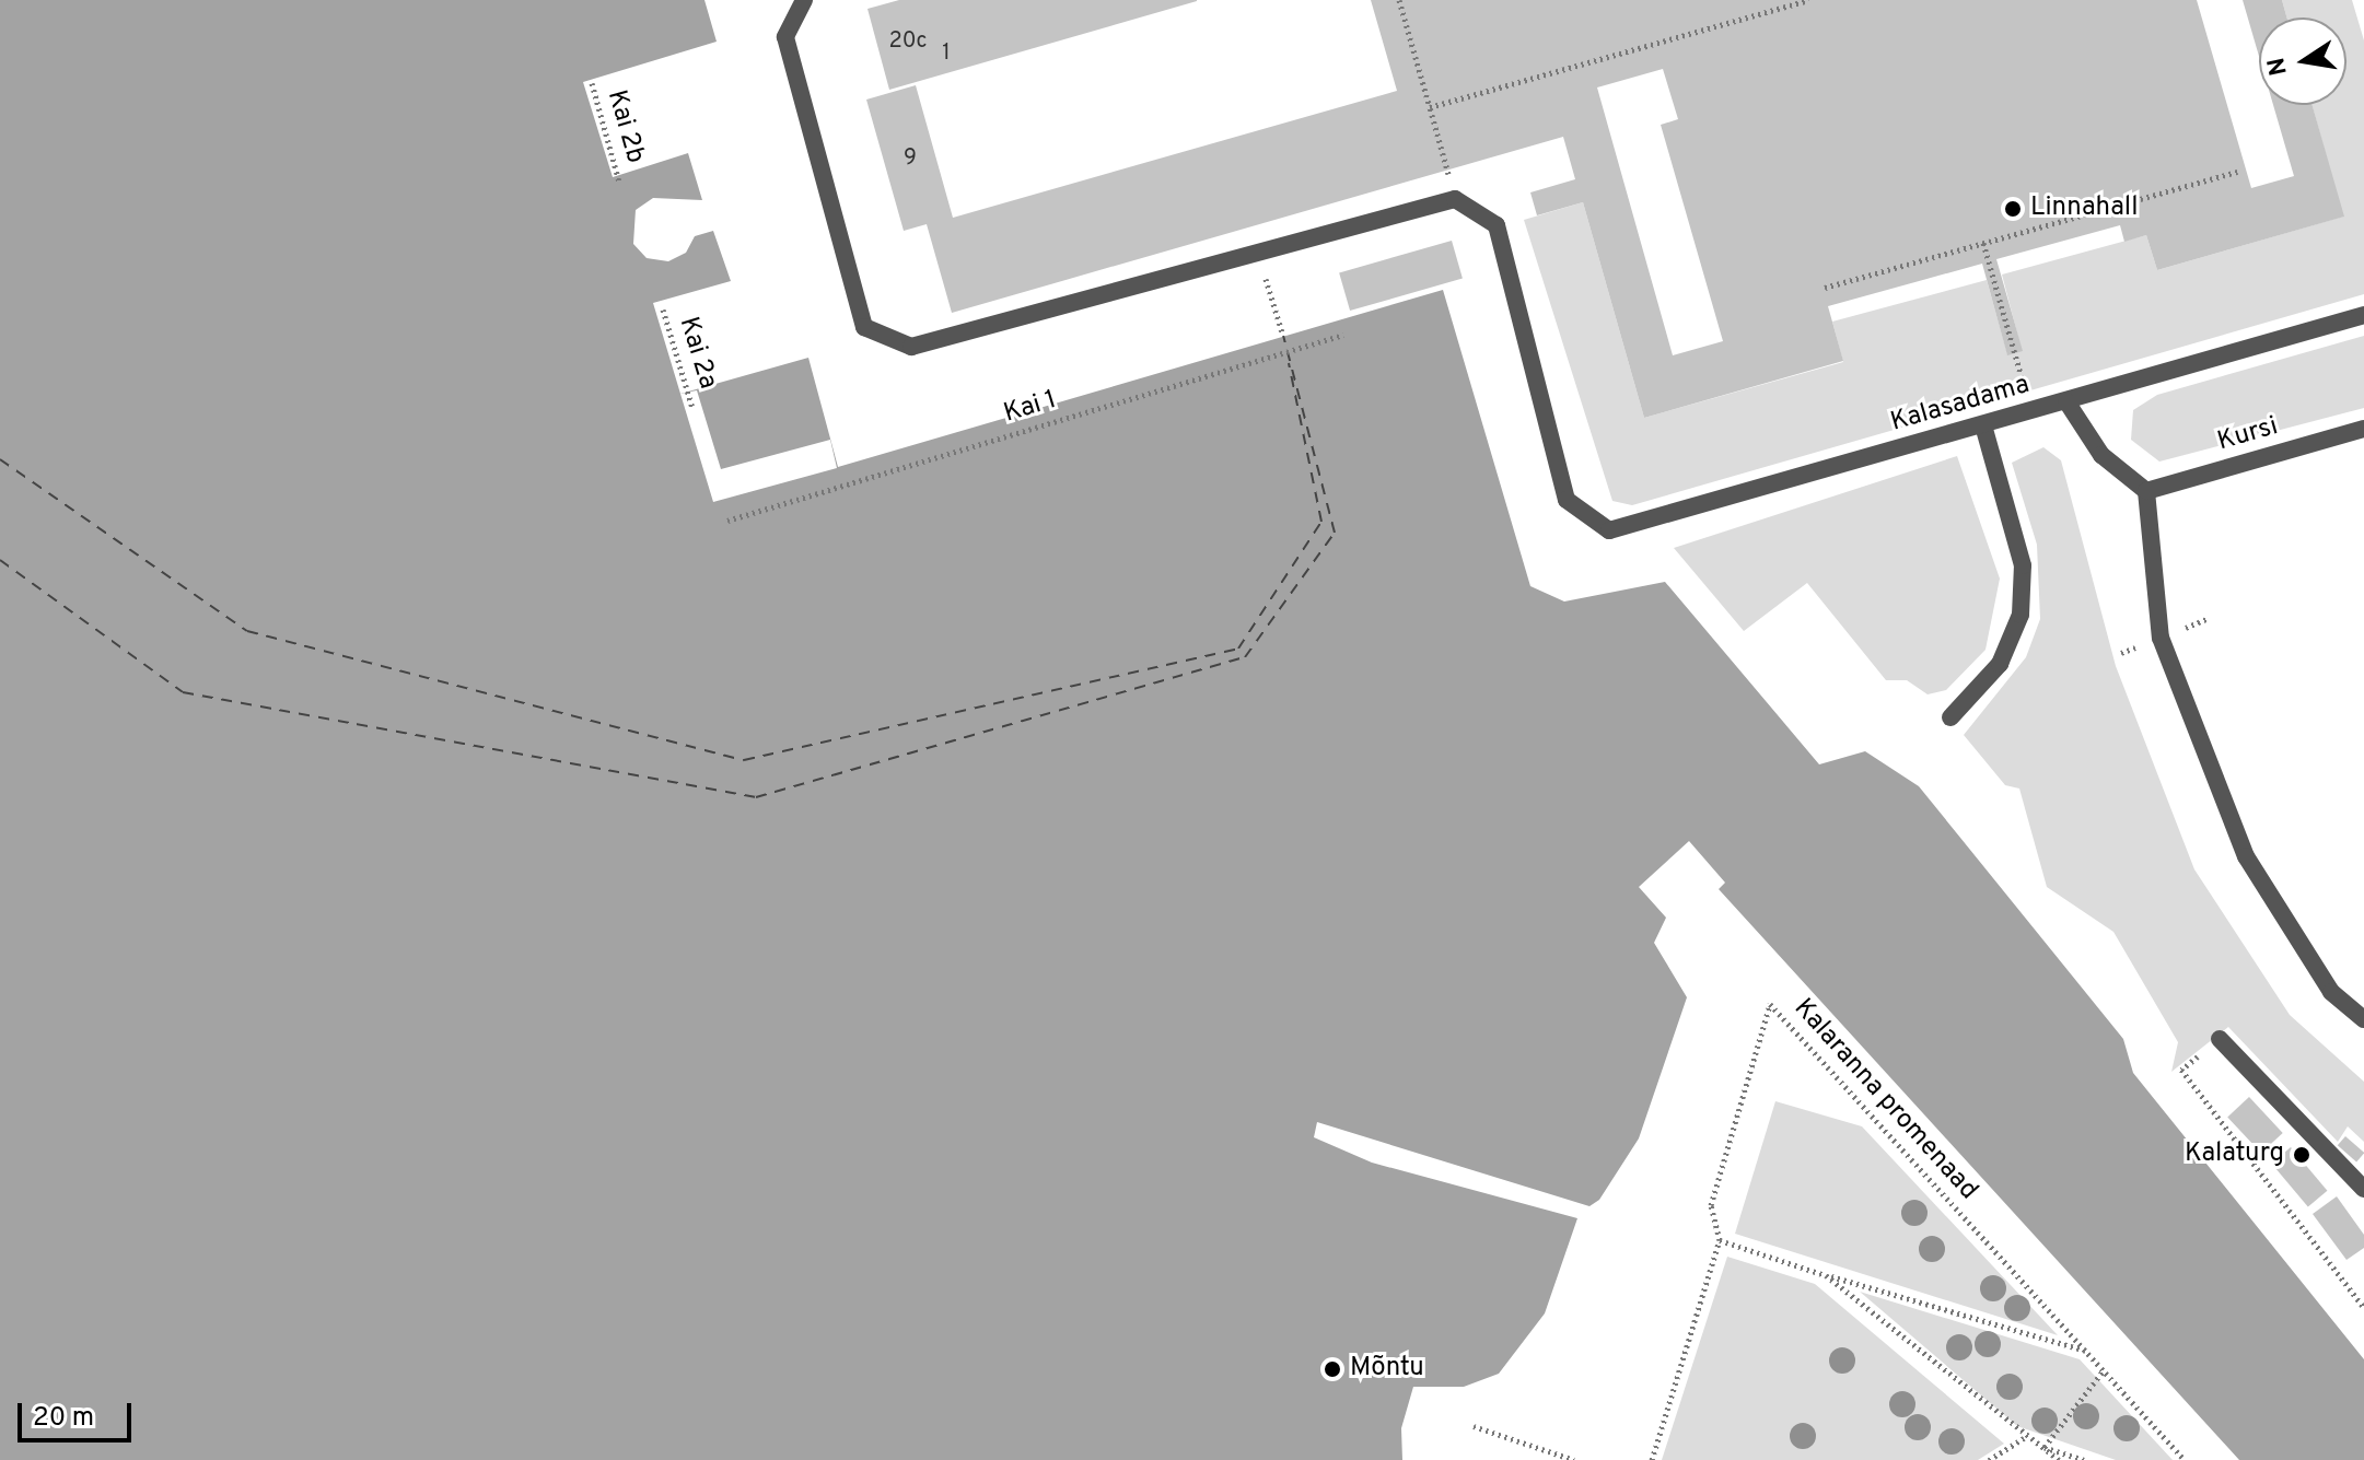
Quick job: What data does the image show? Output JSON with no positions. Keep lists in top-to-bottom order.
{
  "streets": {
    "street": ["Kalasadama", "Kursi"],
    "path": [
      "Kai 2b",
      "Kai 2a",
      "Kai 1",
      "Kalaranna promenaad"
    ]
  },
  "crossings": [
    ["Kalasadama", "Kursi"]
  ],
  "places": ["Linnahall", "Kalaturg", "Mõntu"],
  "house_numbers": ["20c", "1", "9"],
  "scale_bar": "20 m",
  "north": "left"
}
